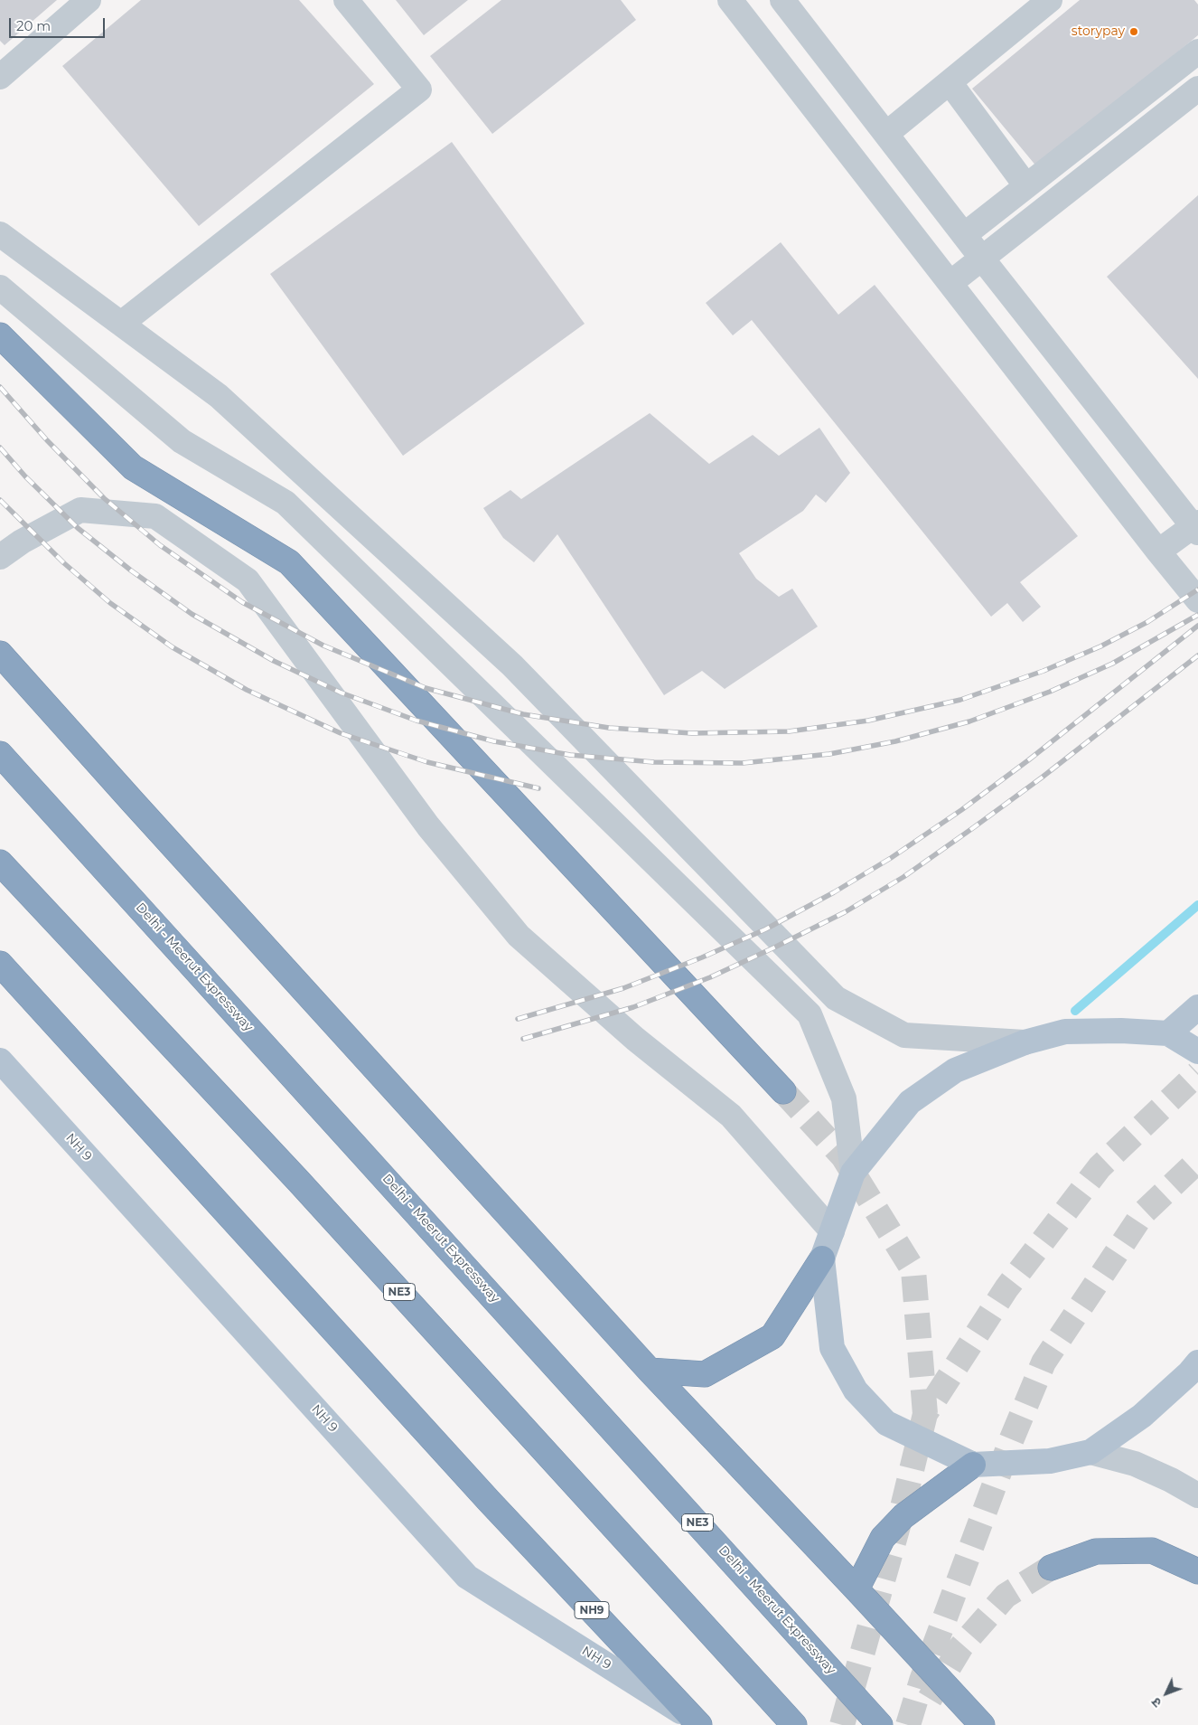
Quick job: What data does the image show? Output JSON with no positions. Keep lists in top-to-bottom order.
{
  "streets": {
    "highway": ["Delhi - Meerut Expressway", "NE3", "NH9"],
    "main road": ["NH 9"]
  },
  "crossings": [
    ["NH 9", "NH9"]
  ],
  "places": ["storypay"],
  "scale_bar": "20 m",
  "north": "bottom left"
}
